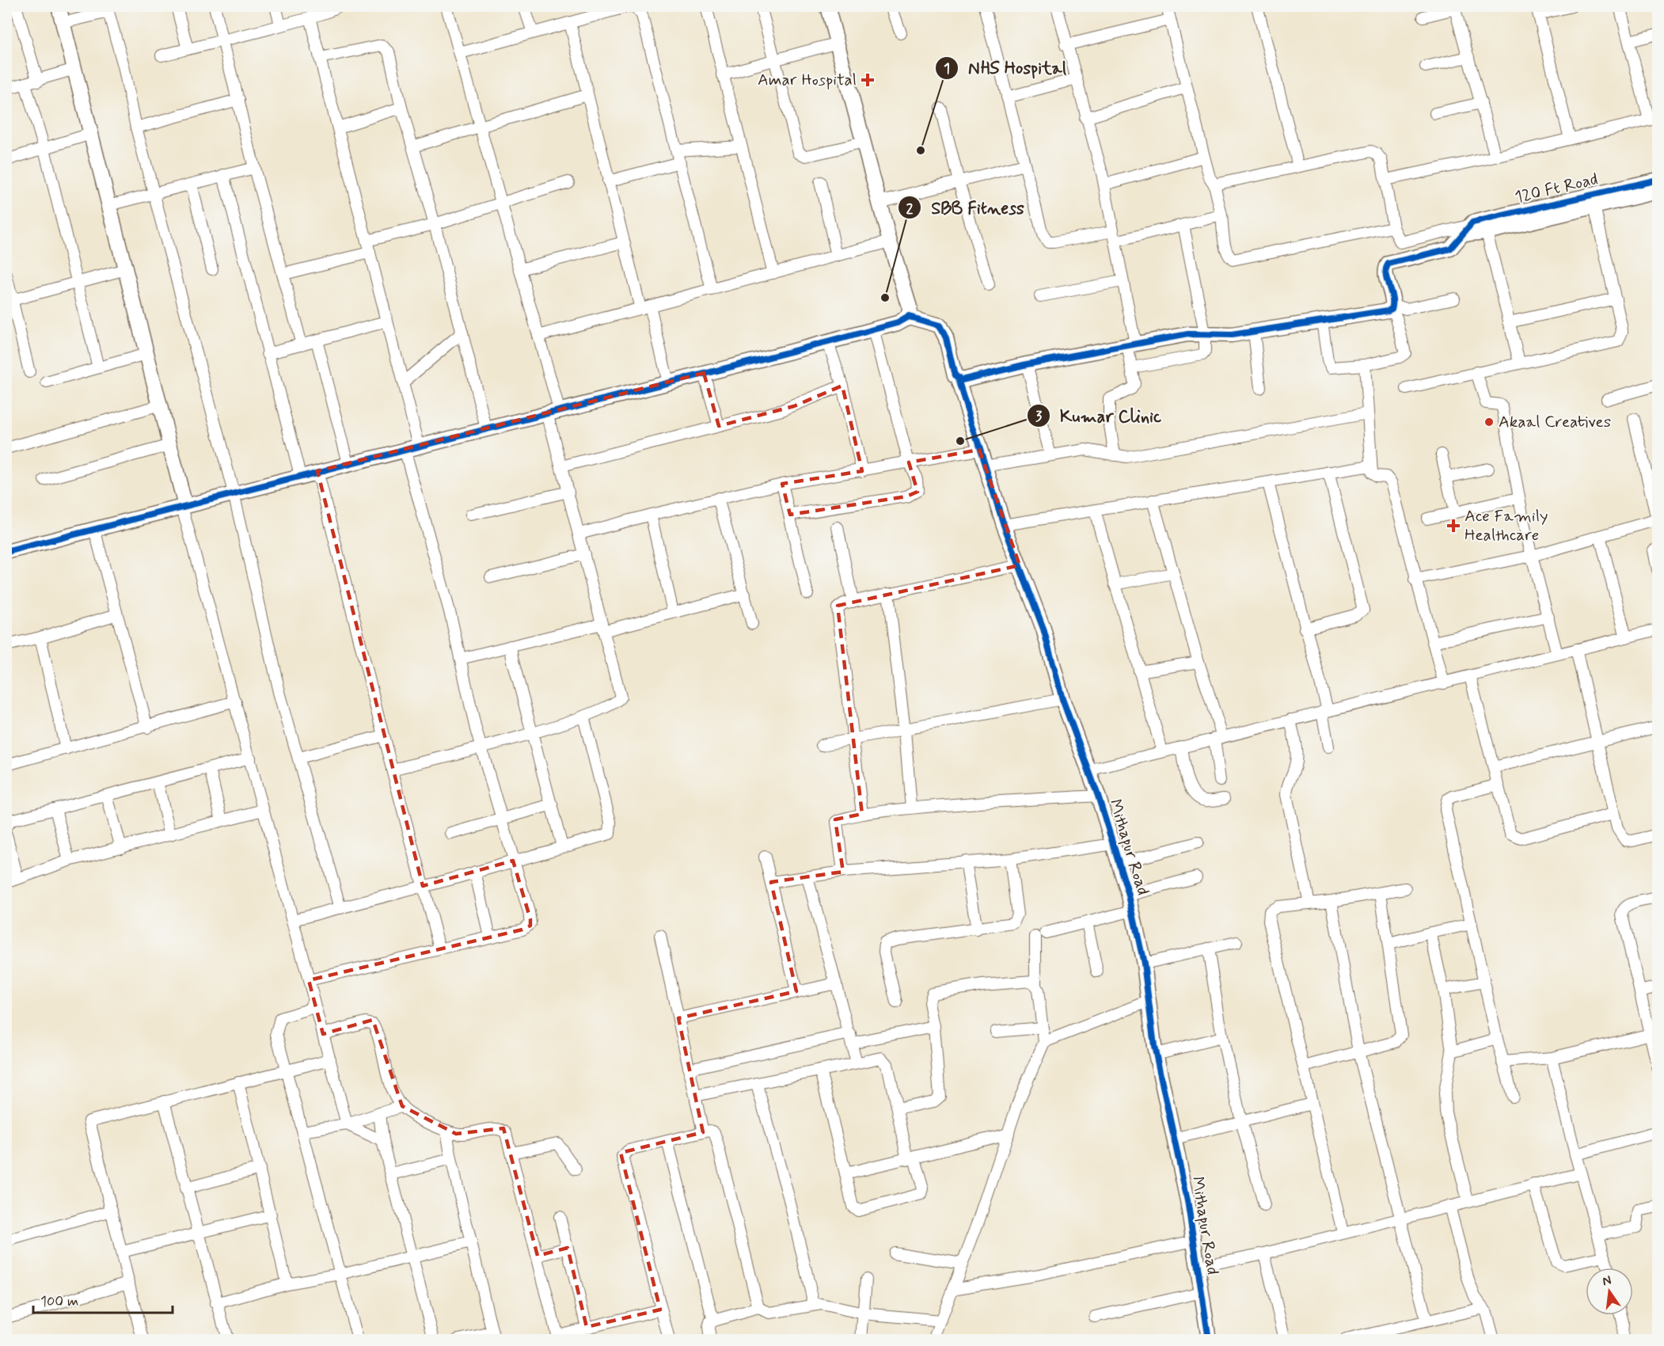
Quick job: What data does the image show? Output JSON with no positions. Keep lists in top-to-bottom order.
{
  "streets": {
    "street": ["120 Ft Road", "Mithapur Road"]
  },
  "places": {
    "health": ["Amar Hospital", "Ace Family Healthcare"],
    "other": [
      "NHS Hospital",
      "SBB Fitness",
      "Akaal Creatives",
      "Kumar Clinic"
    ]
  },
  "scale_bar": "100 m",
  "north": "top"
}
